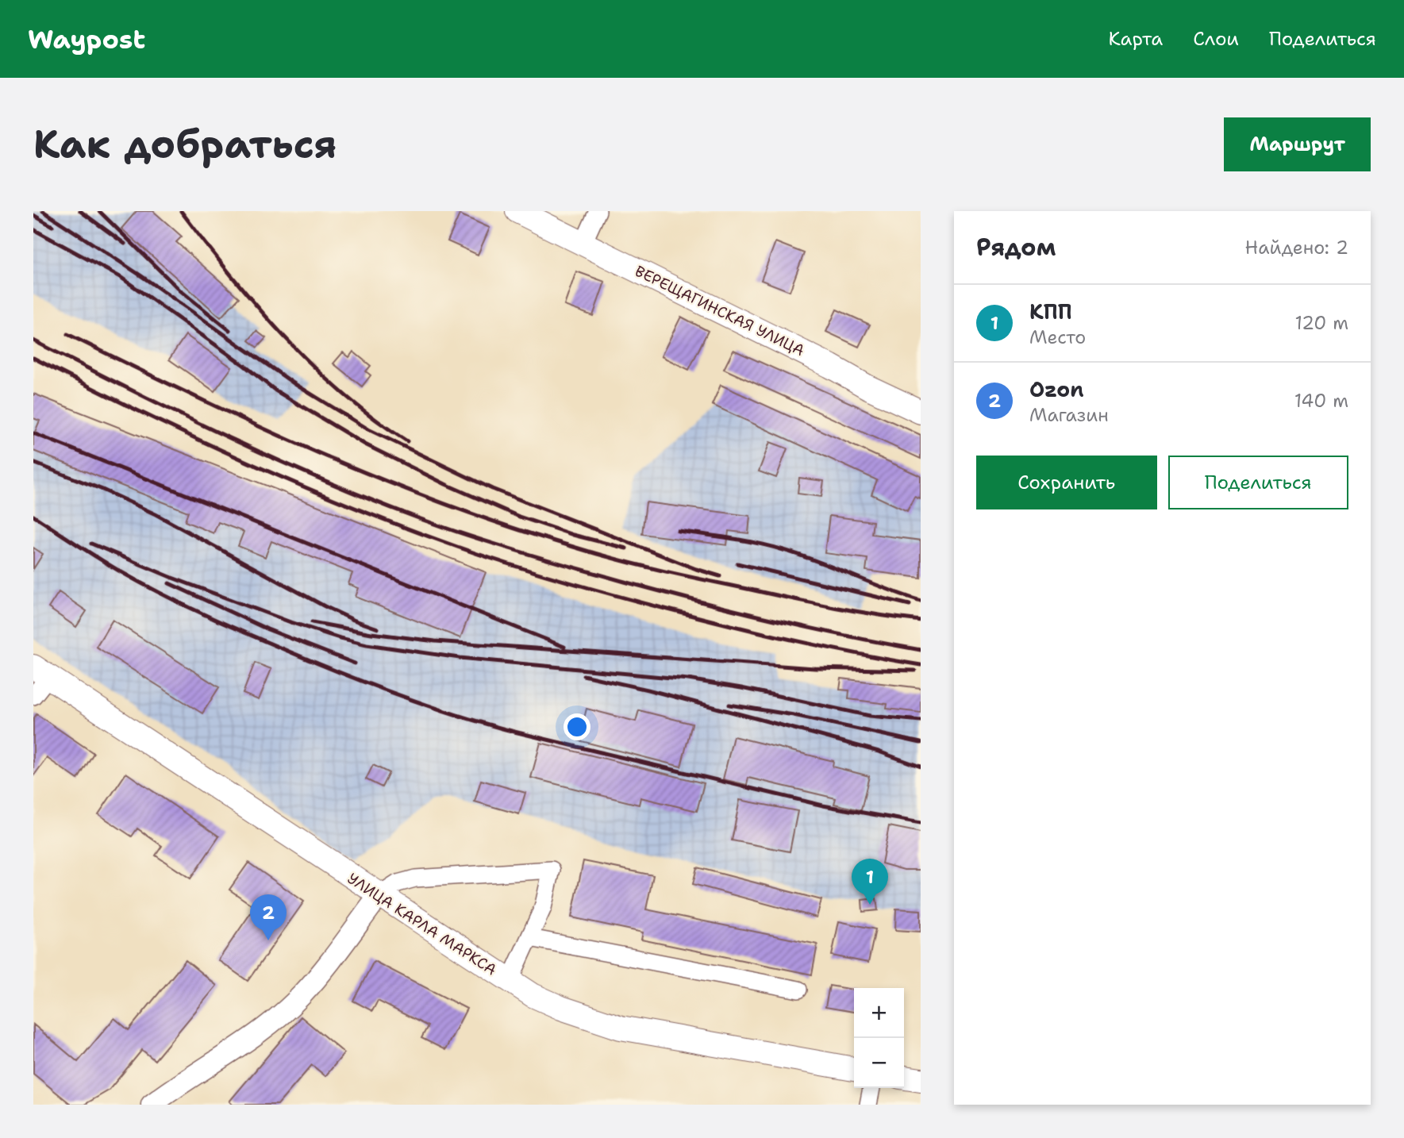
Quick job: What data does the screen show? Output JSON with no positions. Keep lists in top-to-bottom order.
{
  "streets": {
    "main road": ["ВЕРЕЩАГИНСКАЯ УЛИЦА", "УЛИЦА КАРЛА МАРКСА"]
  },
  "page": {
    "header": "Waypost",
    "nav": ["Карта", "Слои", "Поделиться"],
    "buttons": [
      "Маршрут",
      ["Сохранить", "Поделиться"]
    ],
    "title": "Как добраться",
    "heading": ["Рядом", "Найдено: 2"],
    "list": [
      {
        "mark": "1",
        "name": "КПП",
        "note": "Место",
        "value": "120 m"
      },
      {
        "mark": "2",
        "name": "Ozon",
        "note": "Магазин",
        "value": "140 m"
      }
    ],
    "pins": ["1", "2"],
    "map_buttons": ["+", "−"]
  }
}
